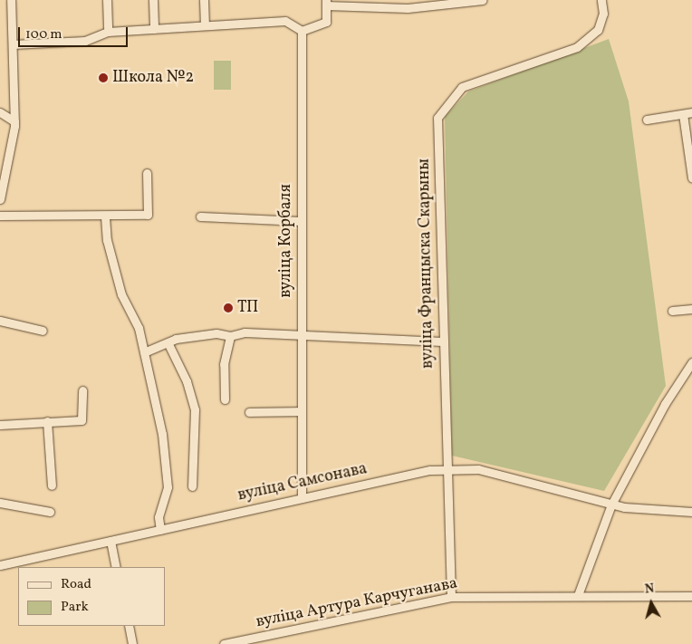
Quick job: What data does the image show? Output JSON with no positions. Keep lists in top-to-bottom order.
{
  "streets": {
    "street": [
      "вуліца Корбаля",
      "вуліца Францыска Скарыны",
      "вуліца Самсонава",
      "вуліца Артура Карчуганава"
    ]
  },
  "crossings": [
    ["вуліца Корбаля", "вуліца Самсонава"],
    ["вуліца Францыска Скарыны", "вуліца Самсонава"],
    ["вуліца Францыска Скарыны", "вуліца Артура Карчуганава"]
  ],
  "places": ["Школа №2", "ТП"],
  "legend": ["Road", "Park"],
  "scale_bar": "100 m",
  "north": "top"
}
